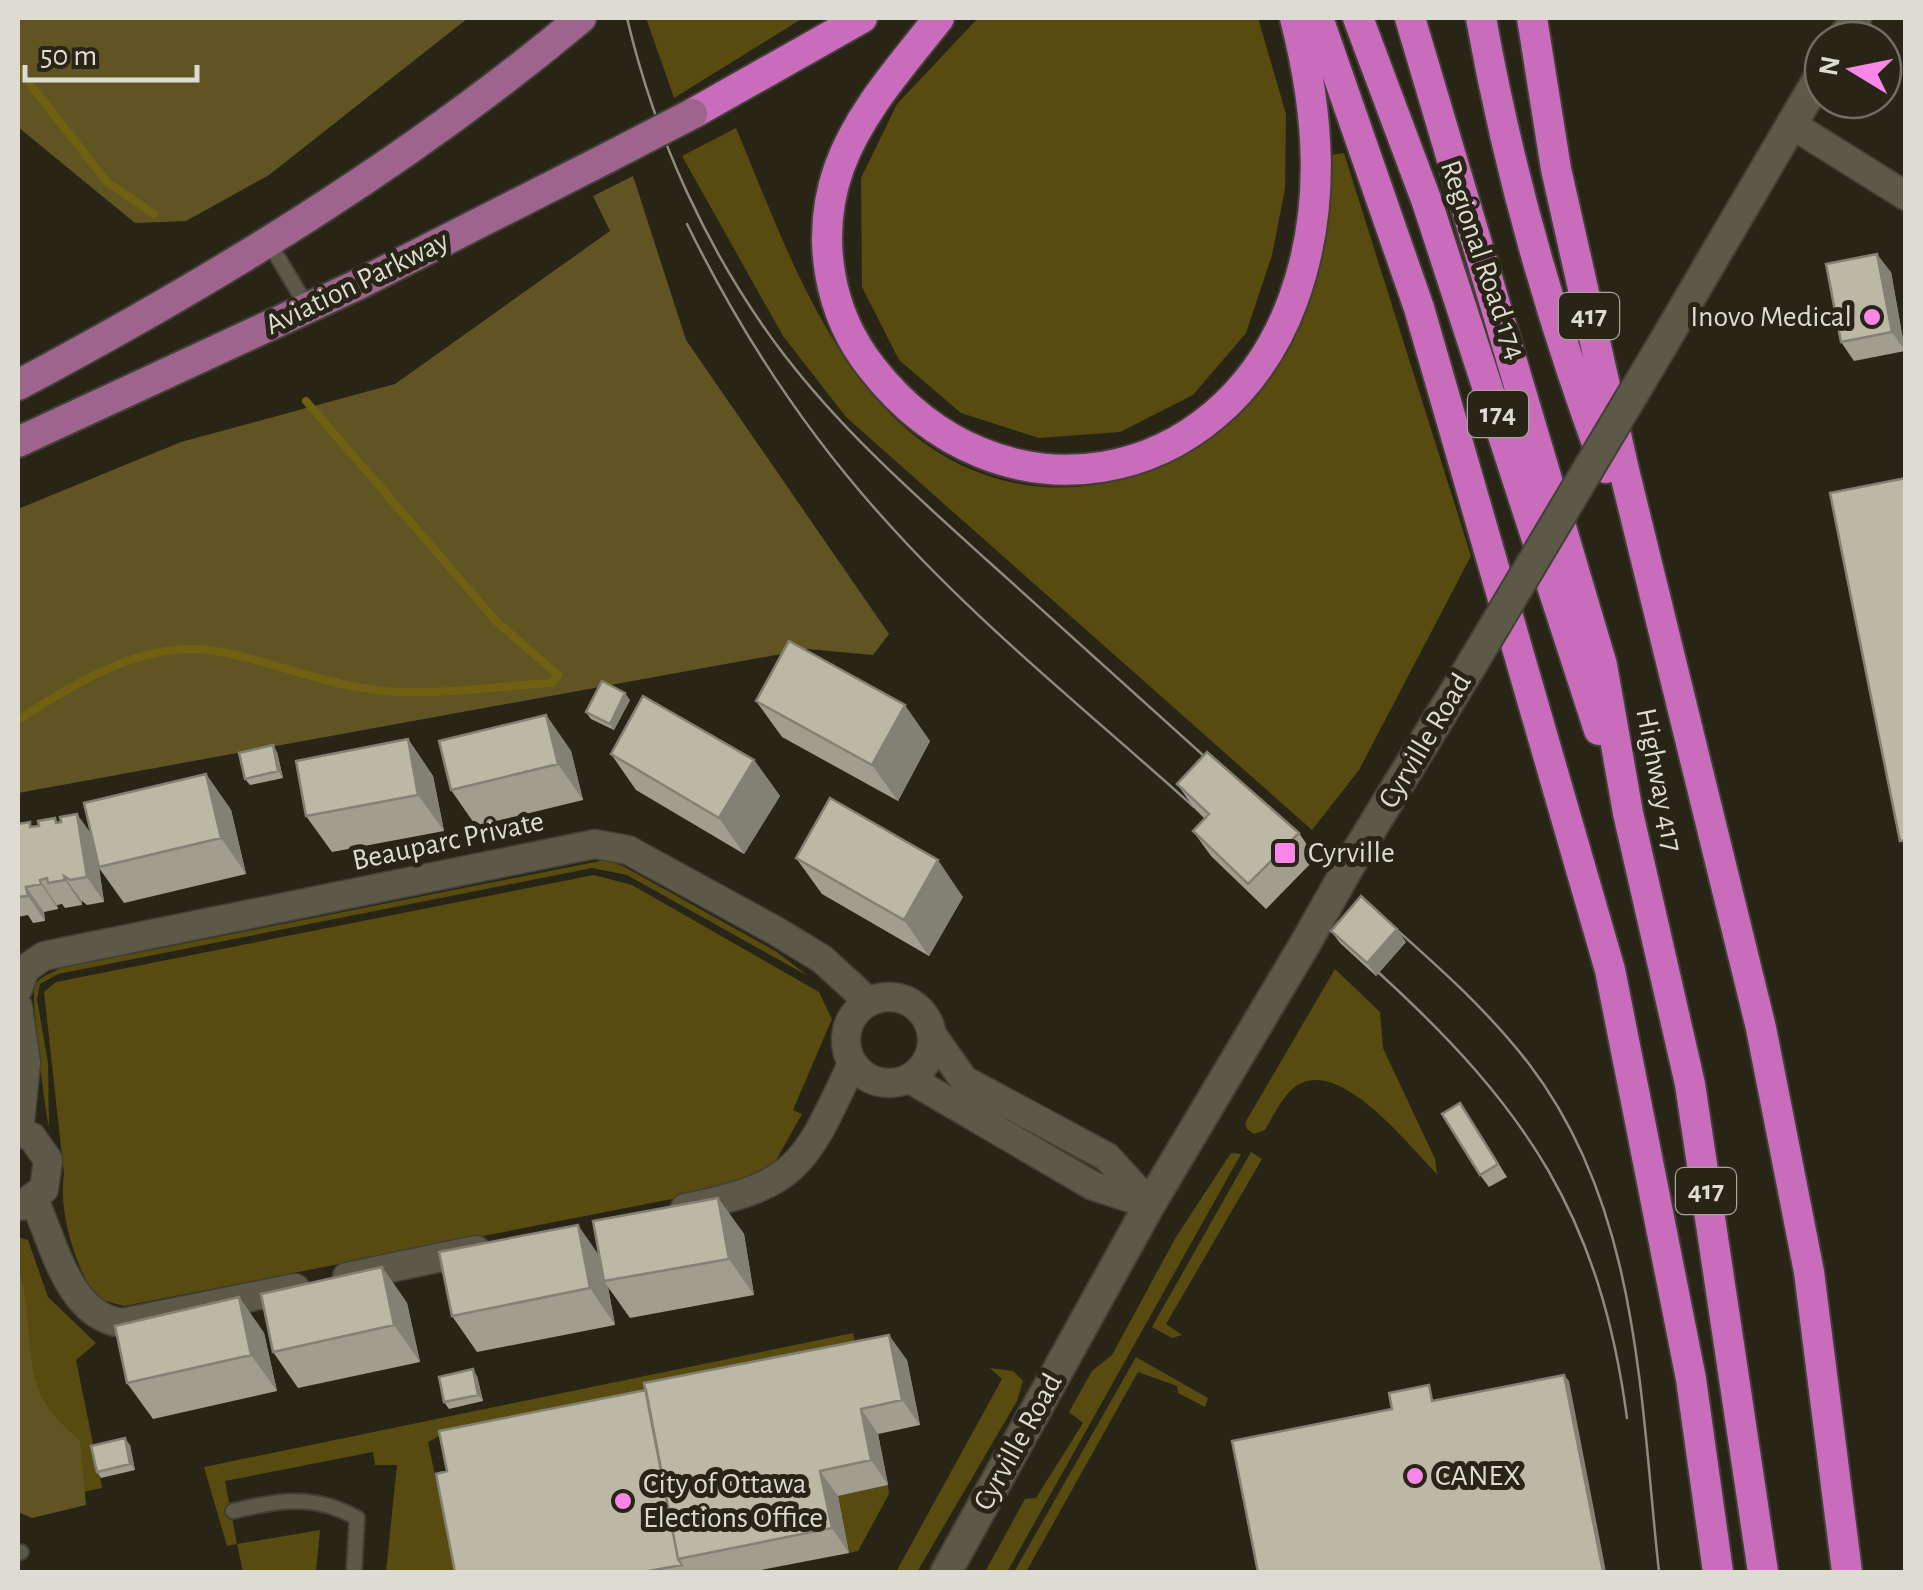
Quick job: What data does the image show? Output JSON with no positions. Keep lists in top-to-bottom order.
{
  "streets": {
    "highway": [
      "Regional Road 174",
      "417",
      "174",
      "Highway 417"
    ],
    "main road": ["Aviation Parkway", "Cyrville Road"],
    "street": ["Beauparc Private"]
  },
  "crossings": [
    ["Regional Road 174", "Highway 417"]
  ],
  "places": {
    "other": ["Inovo Medical", "CANEX", "City of Ottawa Elections Office"],
    "transit": ["Cyrville"]
  },
  "scale_bar": "50 m",
  "north": "left"
}
